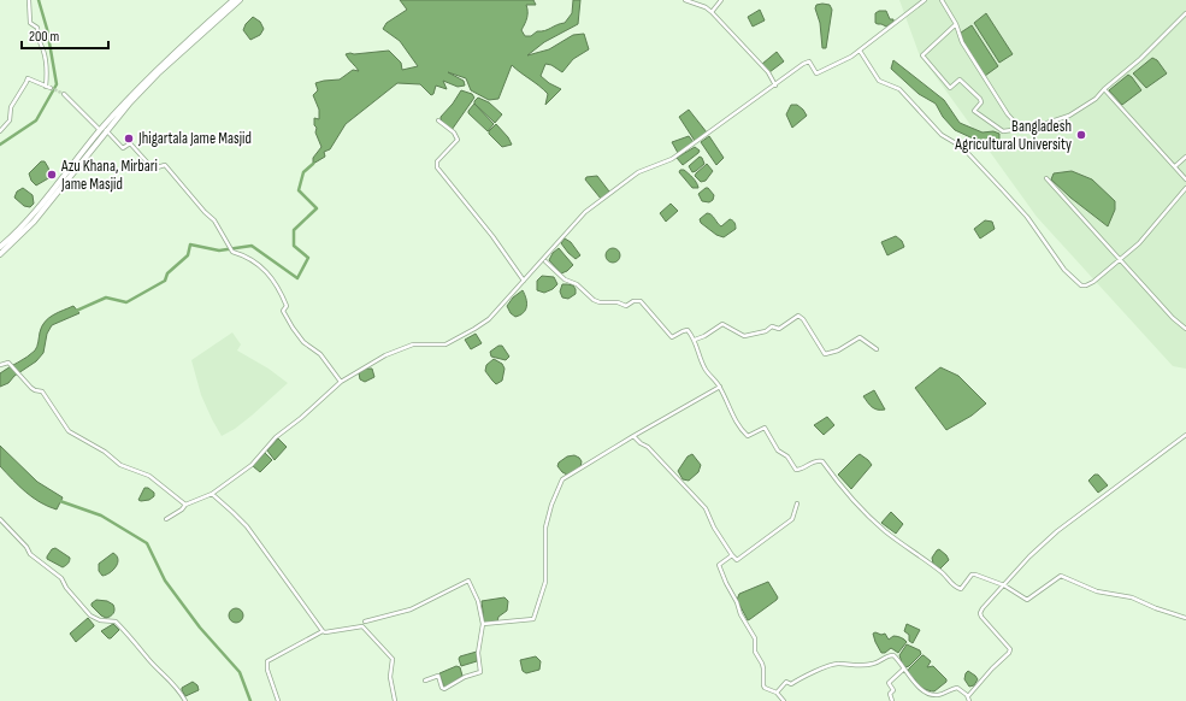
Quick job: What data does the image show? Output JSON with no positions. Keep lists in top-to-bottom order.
{
  "places": ["Bangladesh Agricultural University", "Jhigartala Jame Masjid", "Azu Khana, Mirbari Jame Masjid"],
  "scale_bar": "200 m"
}
